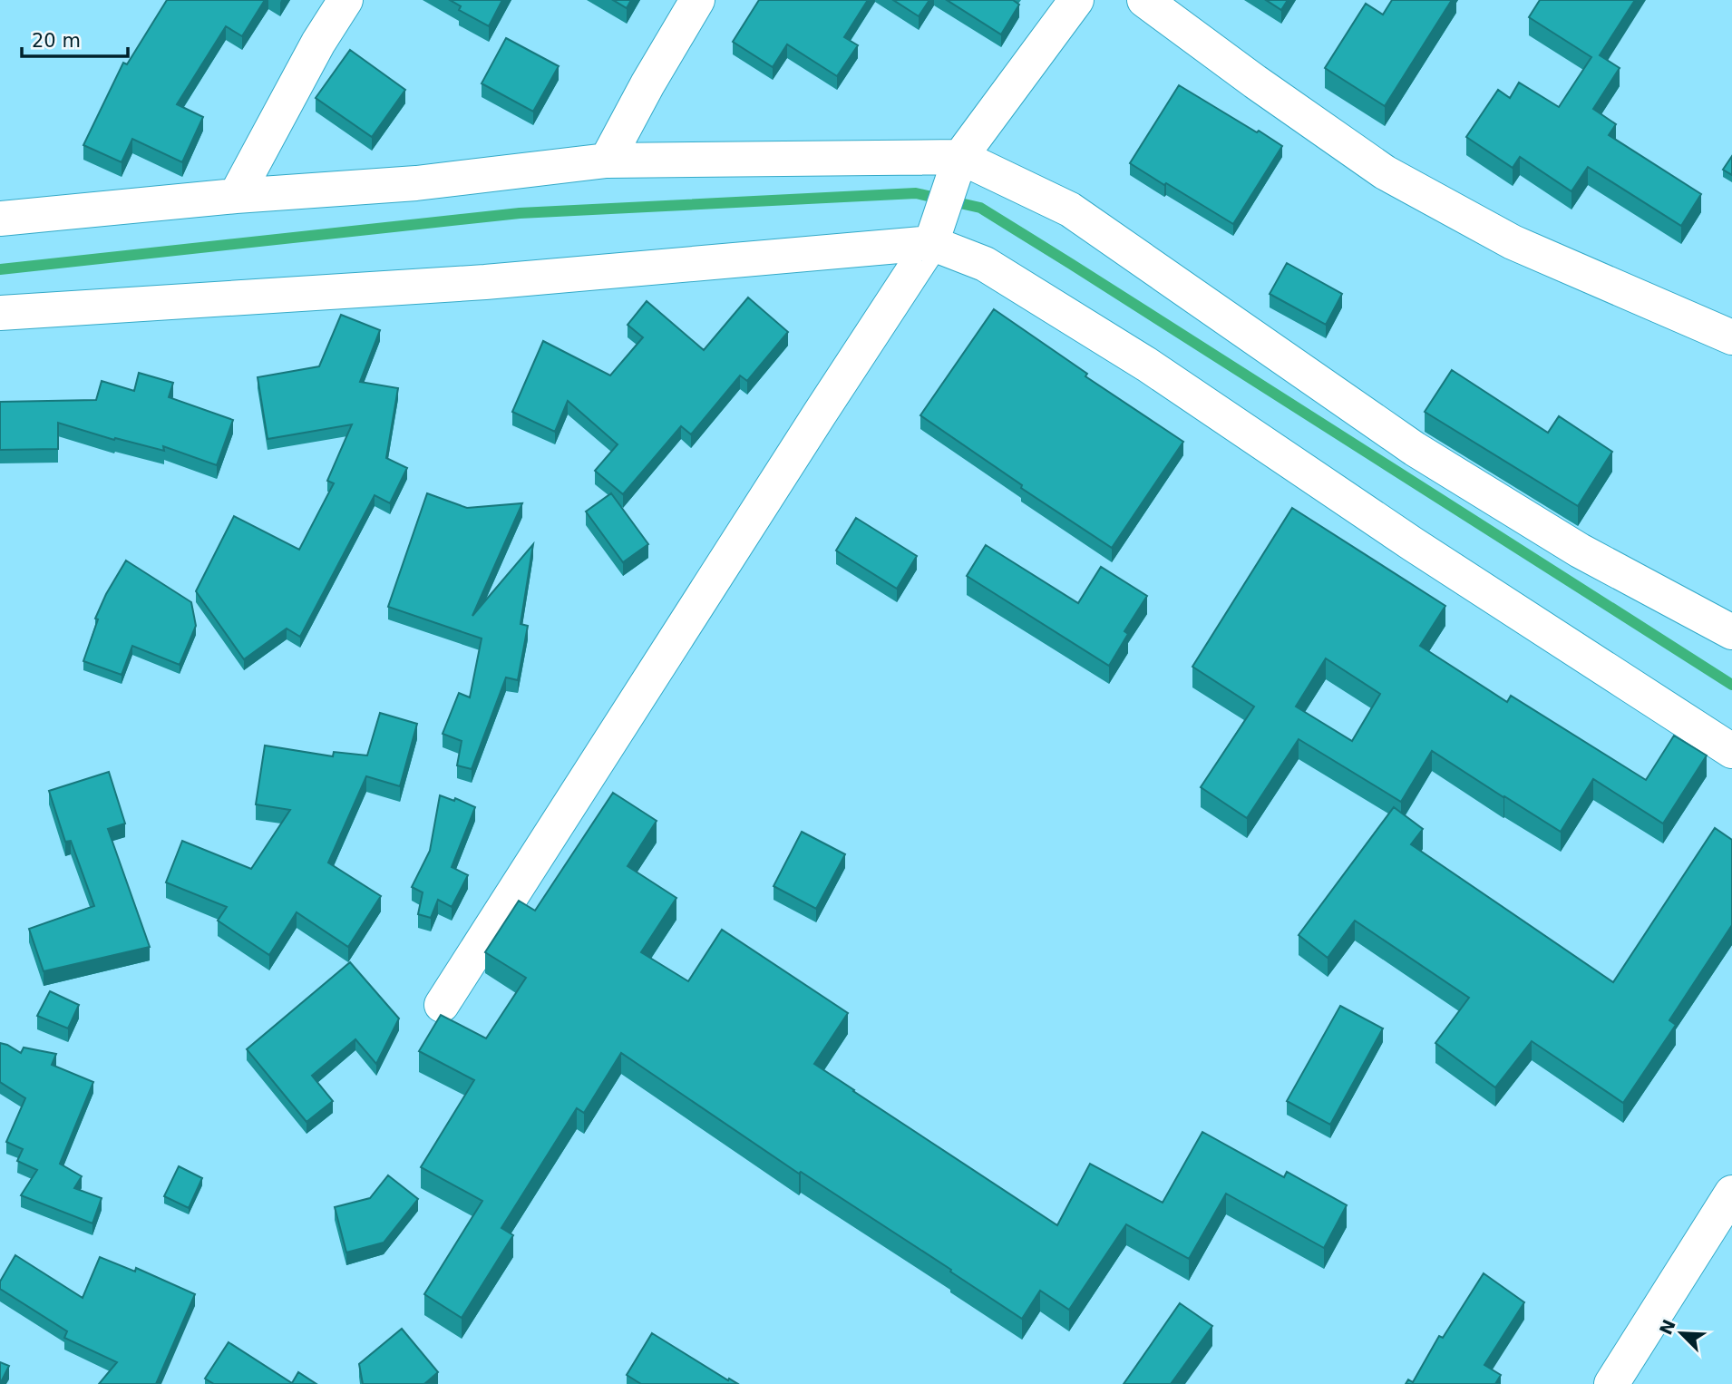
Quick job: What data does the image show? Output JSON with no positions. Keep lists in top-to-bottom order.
{
  "scale_bar": "20 m",
  "north": "top left"
}
